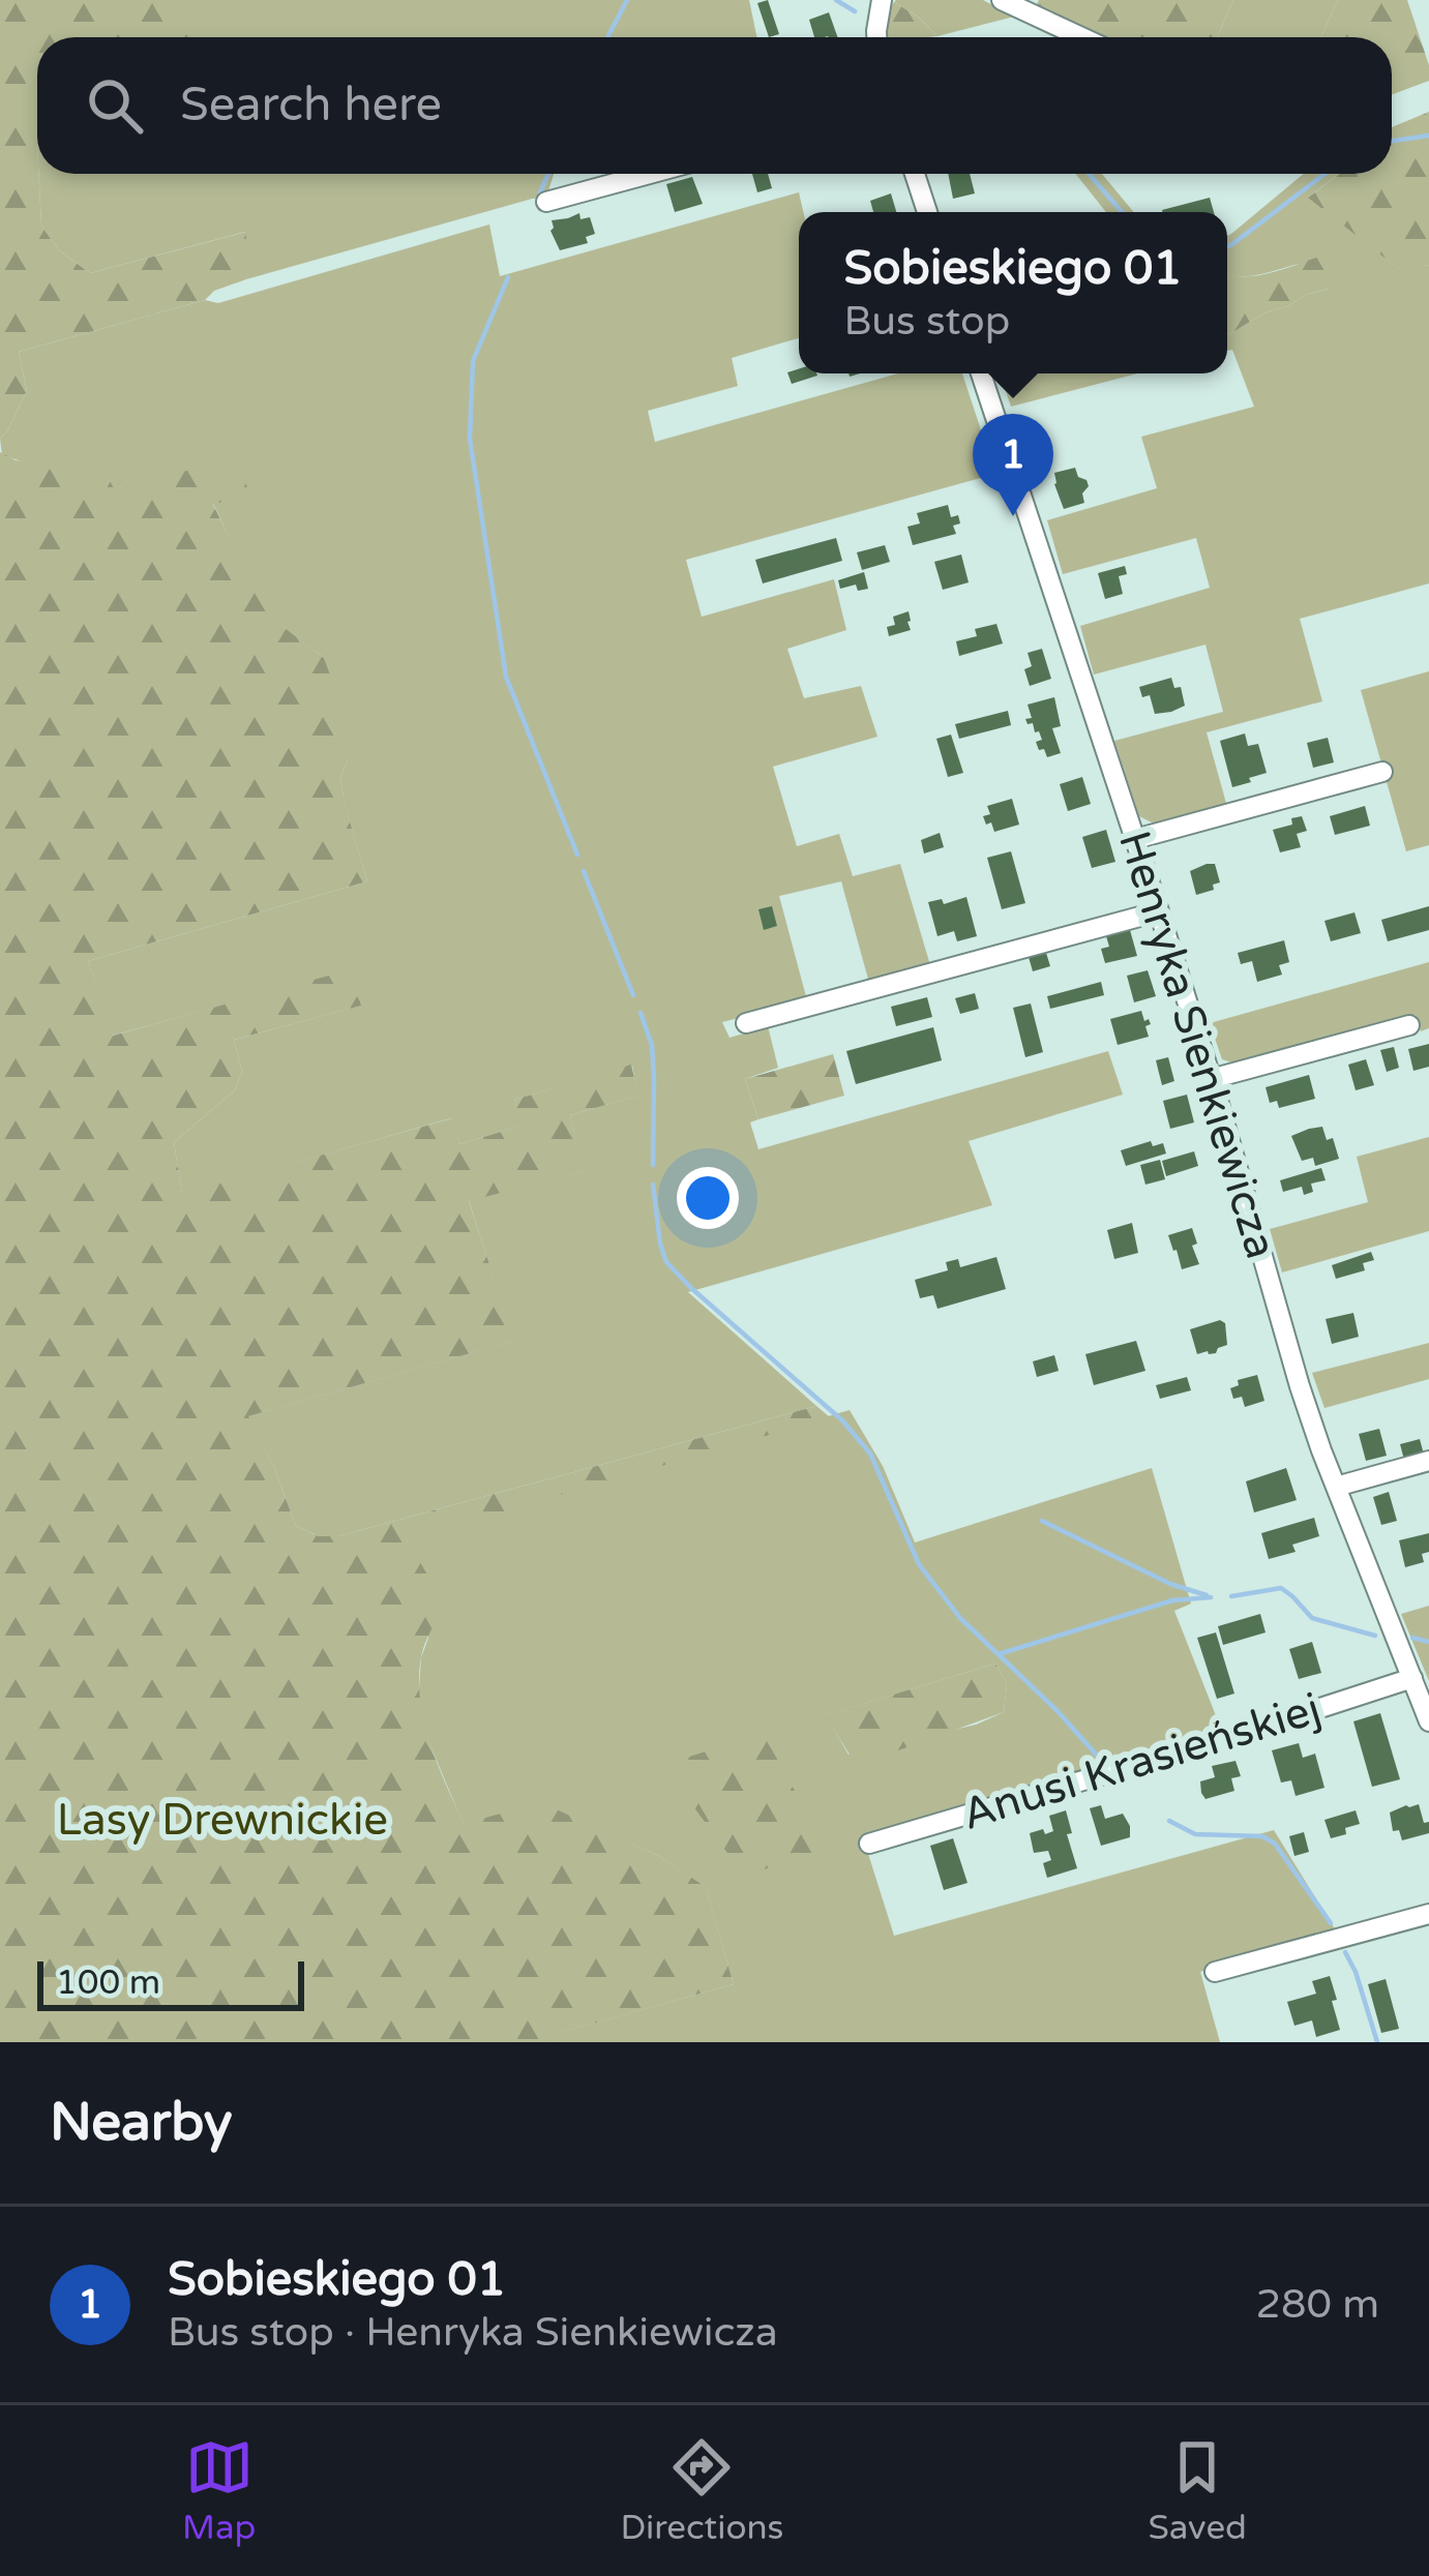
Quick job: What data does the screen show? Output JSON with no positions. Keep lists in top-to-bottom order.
{
  "streets": {
    "street": ["Henryka Sienkiewicza", "Anusi Krasieńskiej"]
  },
  "crossings": [
    ["Henryka Sienkiewicza", "Anusi Krasieńskiej"]
  ],
  "parks": ["Lasy Drewnickie"],
  "scale_bar": "100 m",
  "page": {
    "search": "Search here",
    "popup": ["Sobieskiego 01", "Bus stop"],
    "pins": "1",
    "scale": "100 m",
    "heading": "Nearby",
    "list": [
      {
        "mark": "1",
        "name": "Sobieskiego 01",
        "note": "Bus stop · Henryka Sienkiewicza",
        "value": "280 m"
      }
    ],
    "nav": ["Map", "Directions", "Saved"]
  }
}
